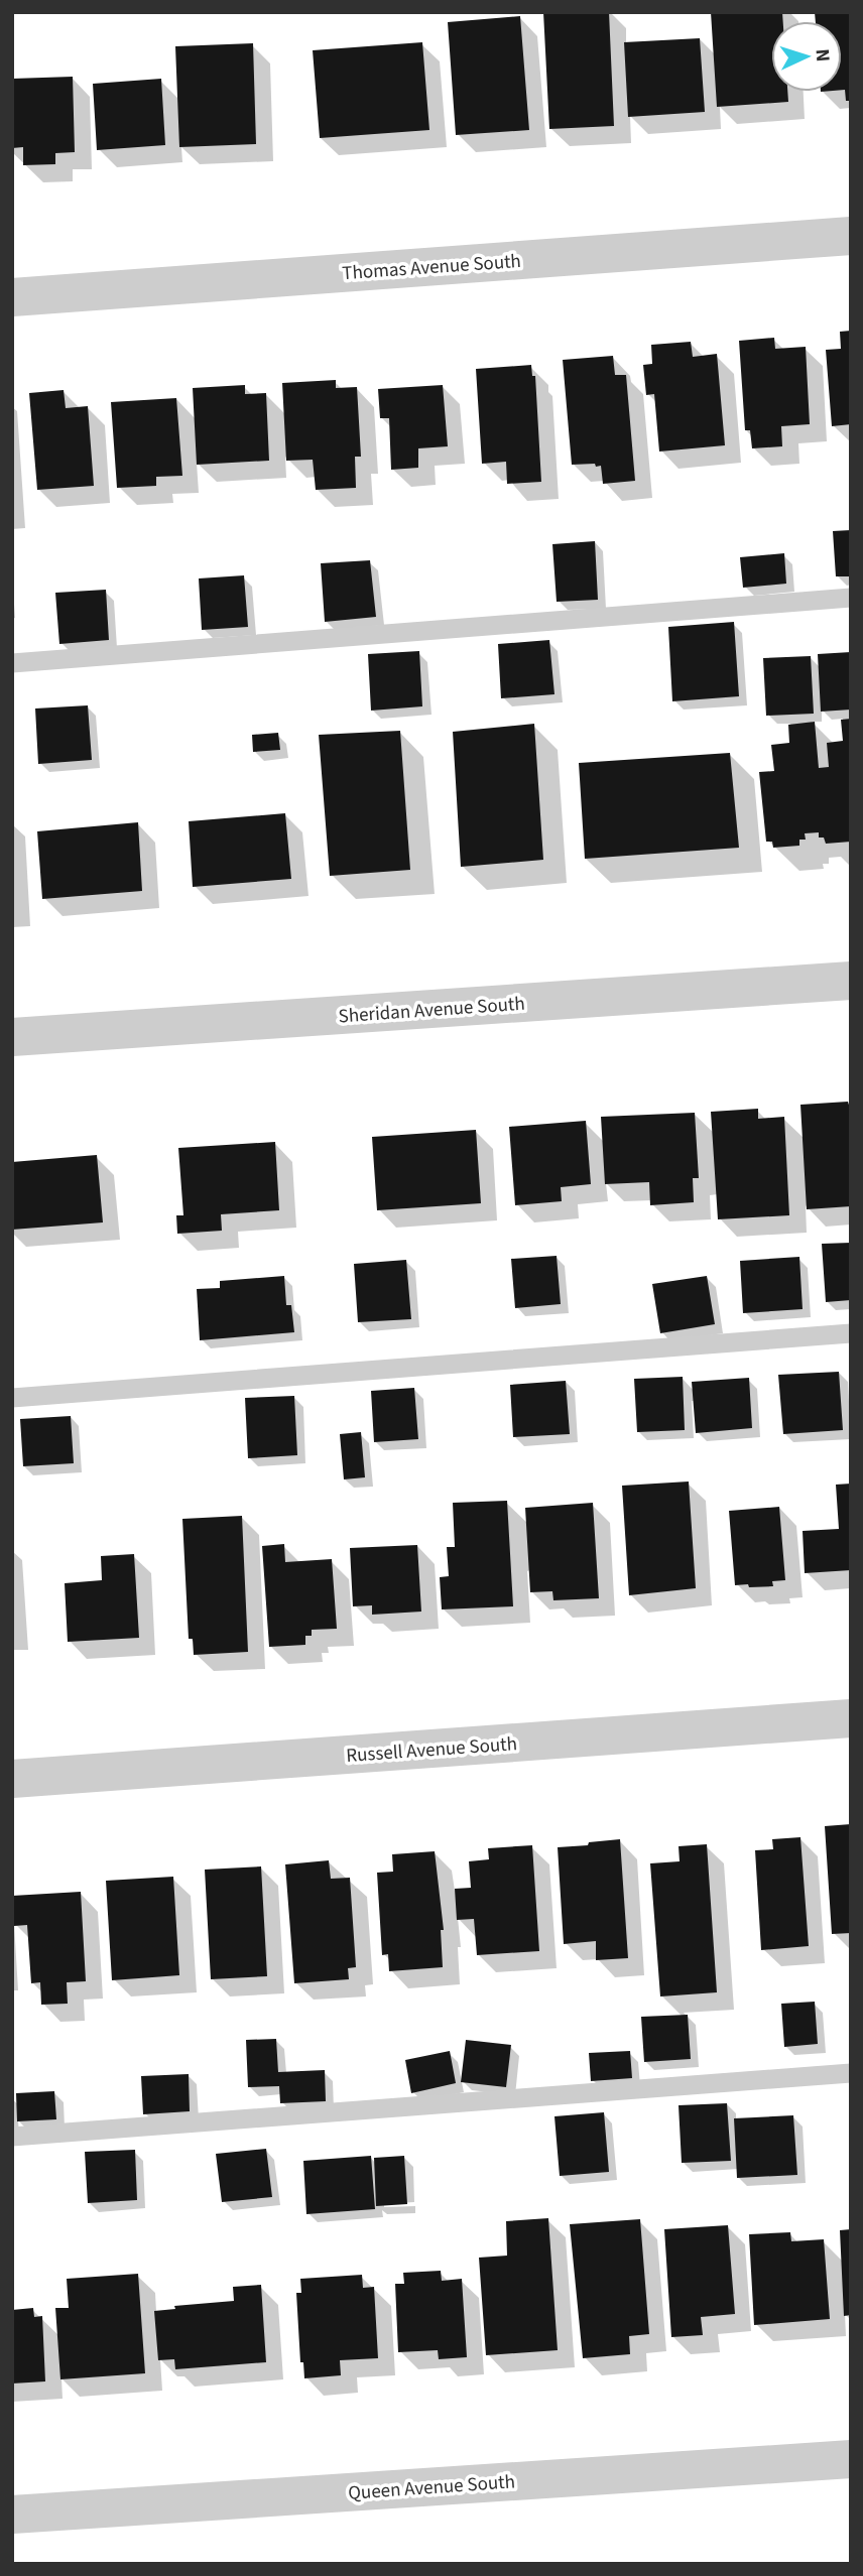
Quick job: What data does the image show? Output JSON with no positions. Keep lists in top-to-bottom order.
{
  "streets": {
    "street": [
      "Thomas Avenue South",
      "Sheridan Avenue South",
      "Russell Avenue South",
      "Queen Avenue South"
    ]
  },
  "north": "right"
}
